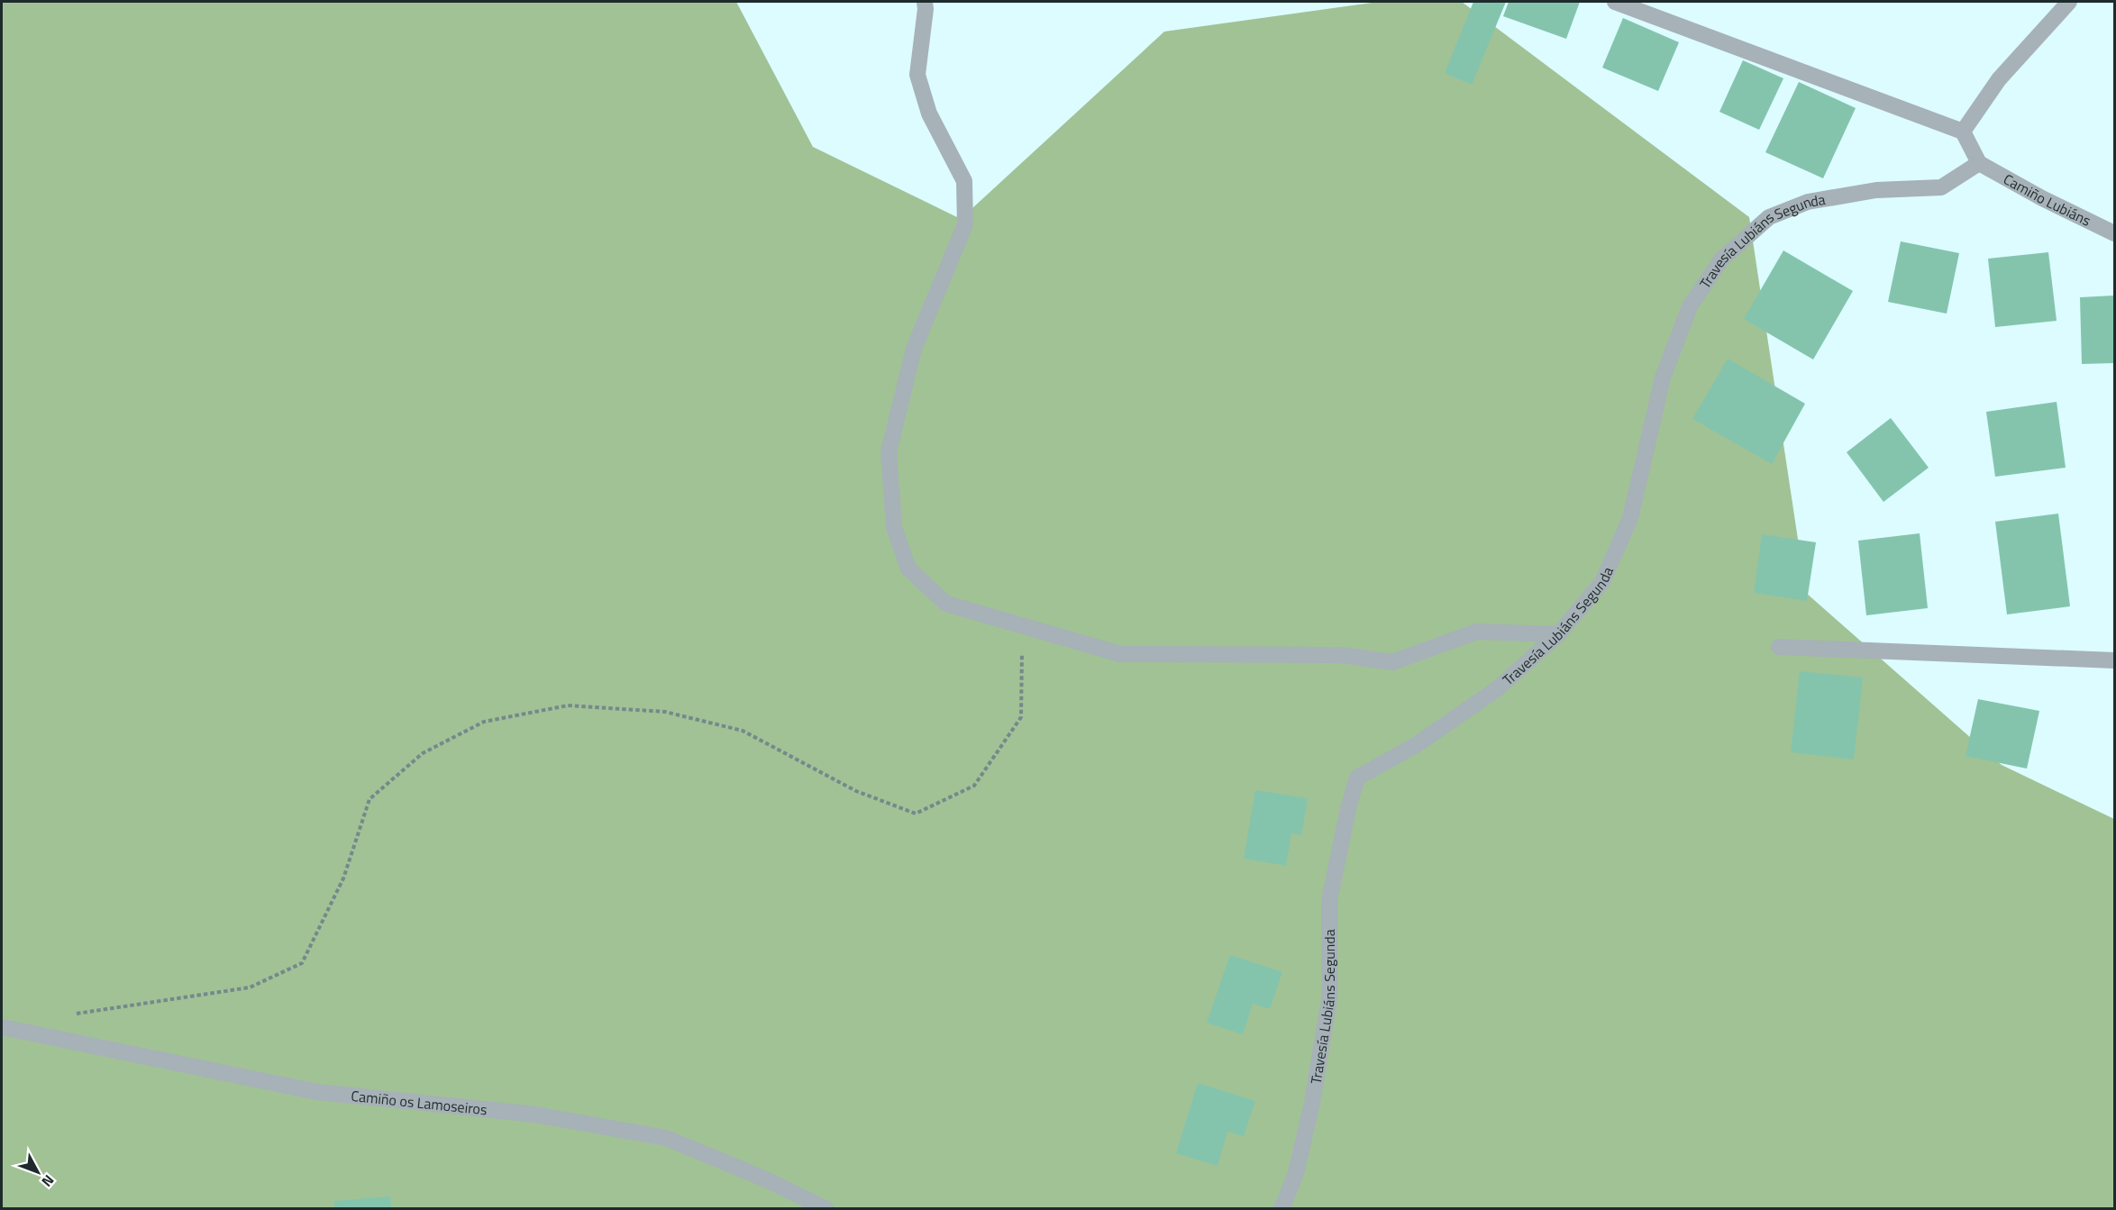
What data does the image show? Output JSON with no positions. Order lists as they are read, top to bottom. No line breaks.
{"streets":{"street":["Camiño Lubiáns","Travesía Lubiáns Segunda","Camiño os Lamoseiros"]},"crossings":[["Camiño Lubiáns","Travesía Lubiáns Segunda"]],"north":"bottom right"}
